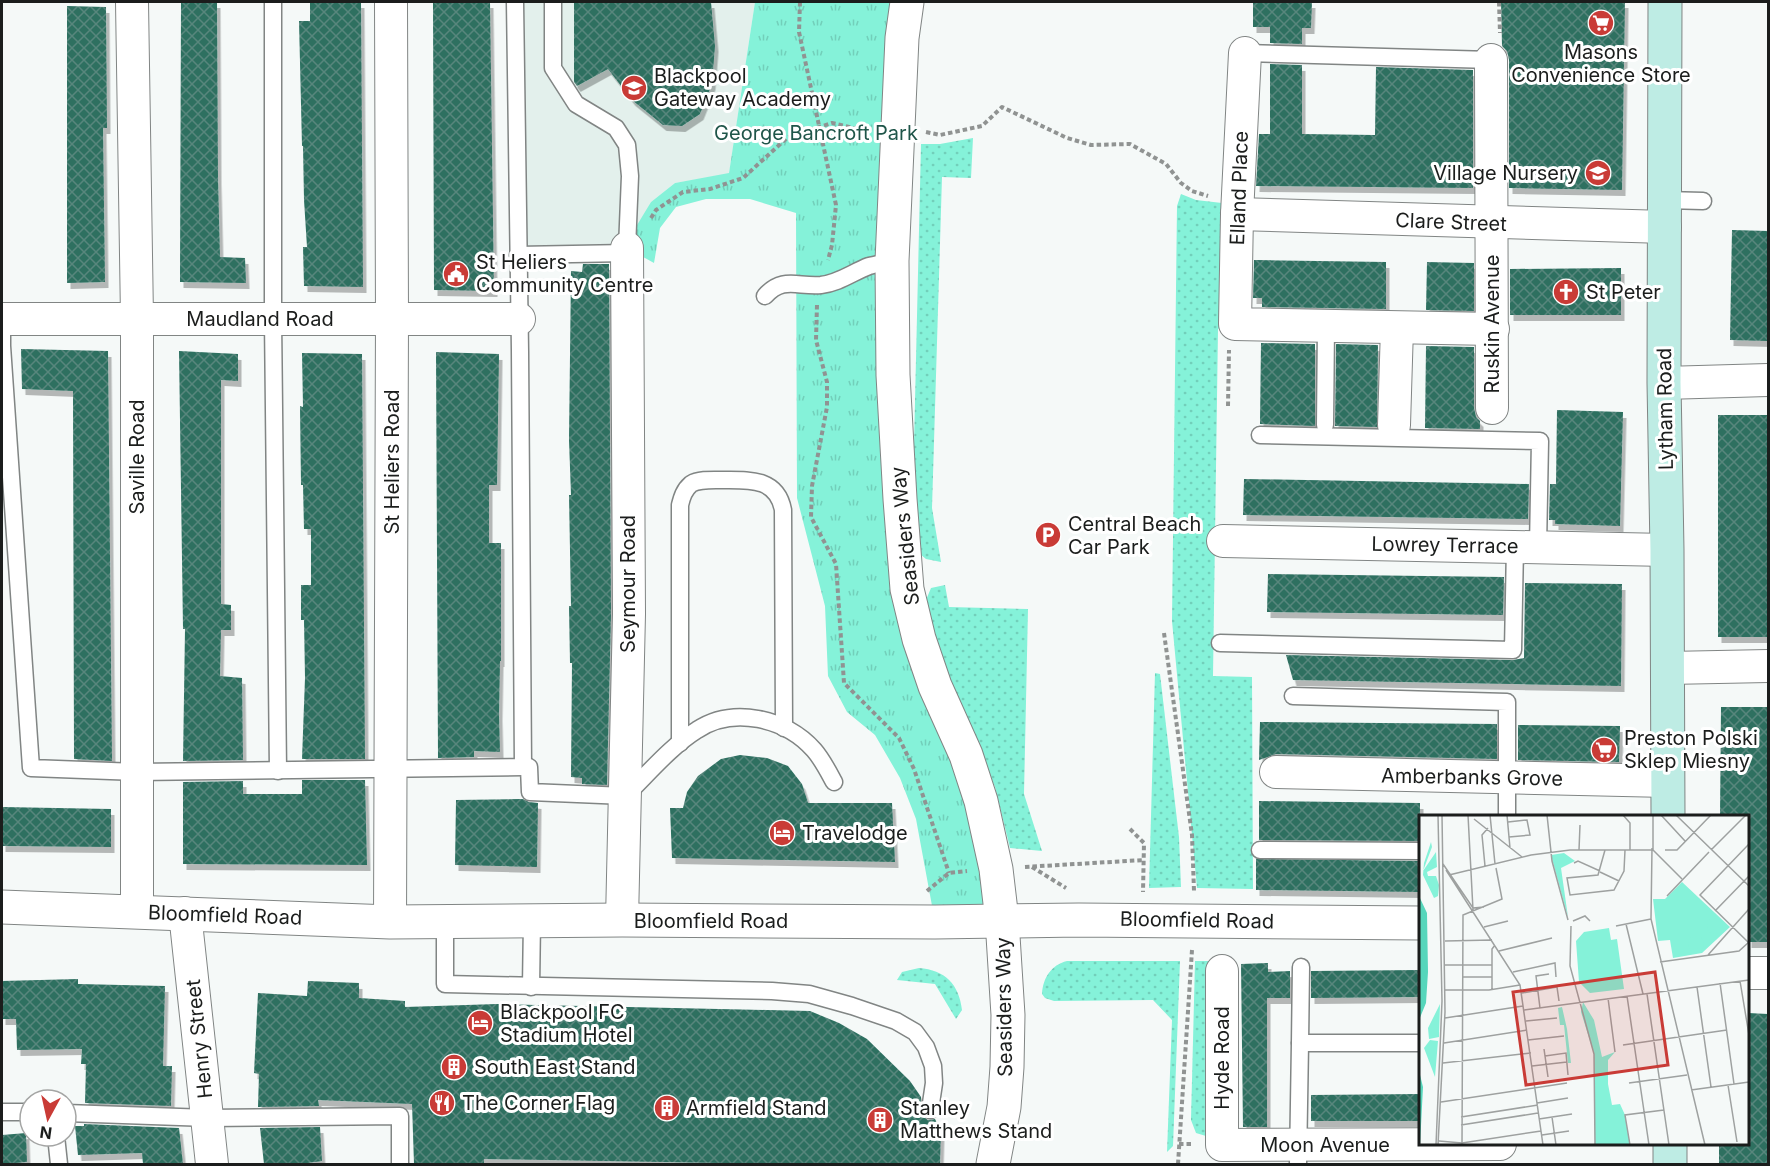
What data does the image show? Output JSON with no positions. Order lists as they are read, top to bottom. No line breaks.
{"streets":{"main road":["Lytham Road"],"street":["Elland Place","Clare Street","Maudland Road","Ruskin Avenue","Saville Road","St Heliers Road","Seasiders Way","Lowrey Terrace","Seymour Road","Amberbanks Grove","Bloomfield Road","Henry Street","Hyde Road","Moon Avenue"]},"crossings":[["Elland Place","Clare Street"],["Clare Street","Ruskin Avenue"],["Clare Street","Lytham Road"],["Maudland Road","Saville Road"],["Maudland Road","St Heliers Road"],["Lytham Road","Lowrey Terrace"],["Lytham Road","Amberbanks Grove"],["Saville Road","Bloomfield Road"],["St Heliers Road","Bloomfield Road"],["Seasiders Way","Bloomfield Road"],["Seymour Road","Bloomfield Road"],["Bloomfield Road","Henry Street"],["Hyde Road","Moon Avenue"]],"parks":["George Bancroft Park"],"places":{"supermarket":["Masons Convenience Store","Preston Polski Sklep Miesny"],"school or university":["Blackpool Gateway Academy","Village Nursery"],"public building":["St Heliers Community Centre"],"church":["St Peter"],"parking":["Central Beach Car Park"],"hotel":["Travelodge","Blackpool FC Stadium Hotel"],"building":["South East Stand","Armfield Stand","Stanley Matthews Stand"],"restaurant":["The Corner Flag"]},"north":"bottom"}
